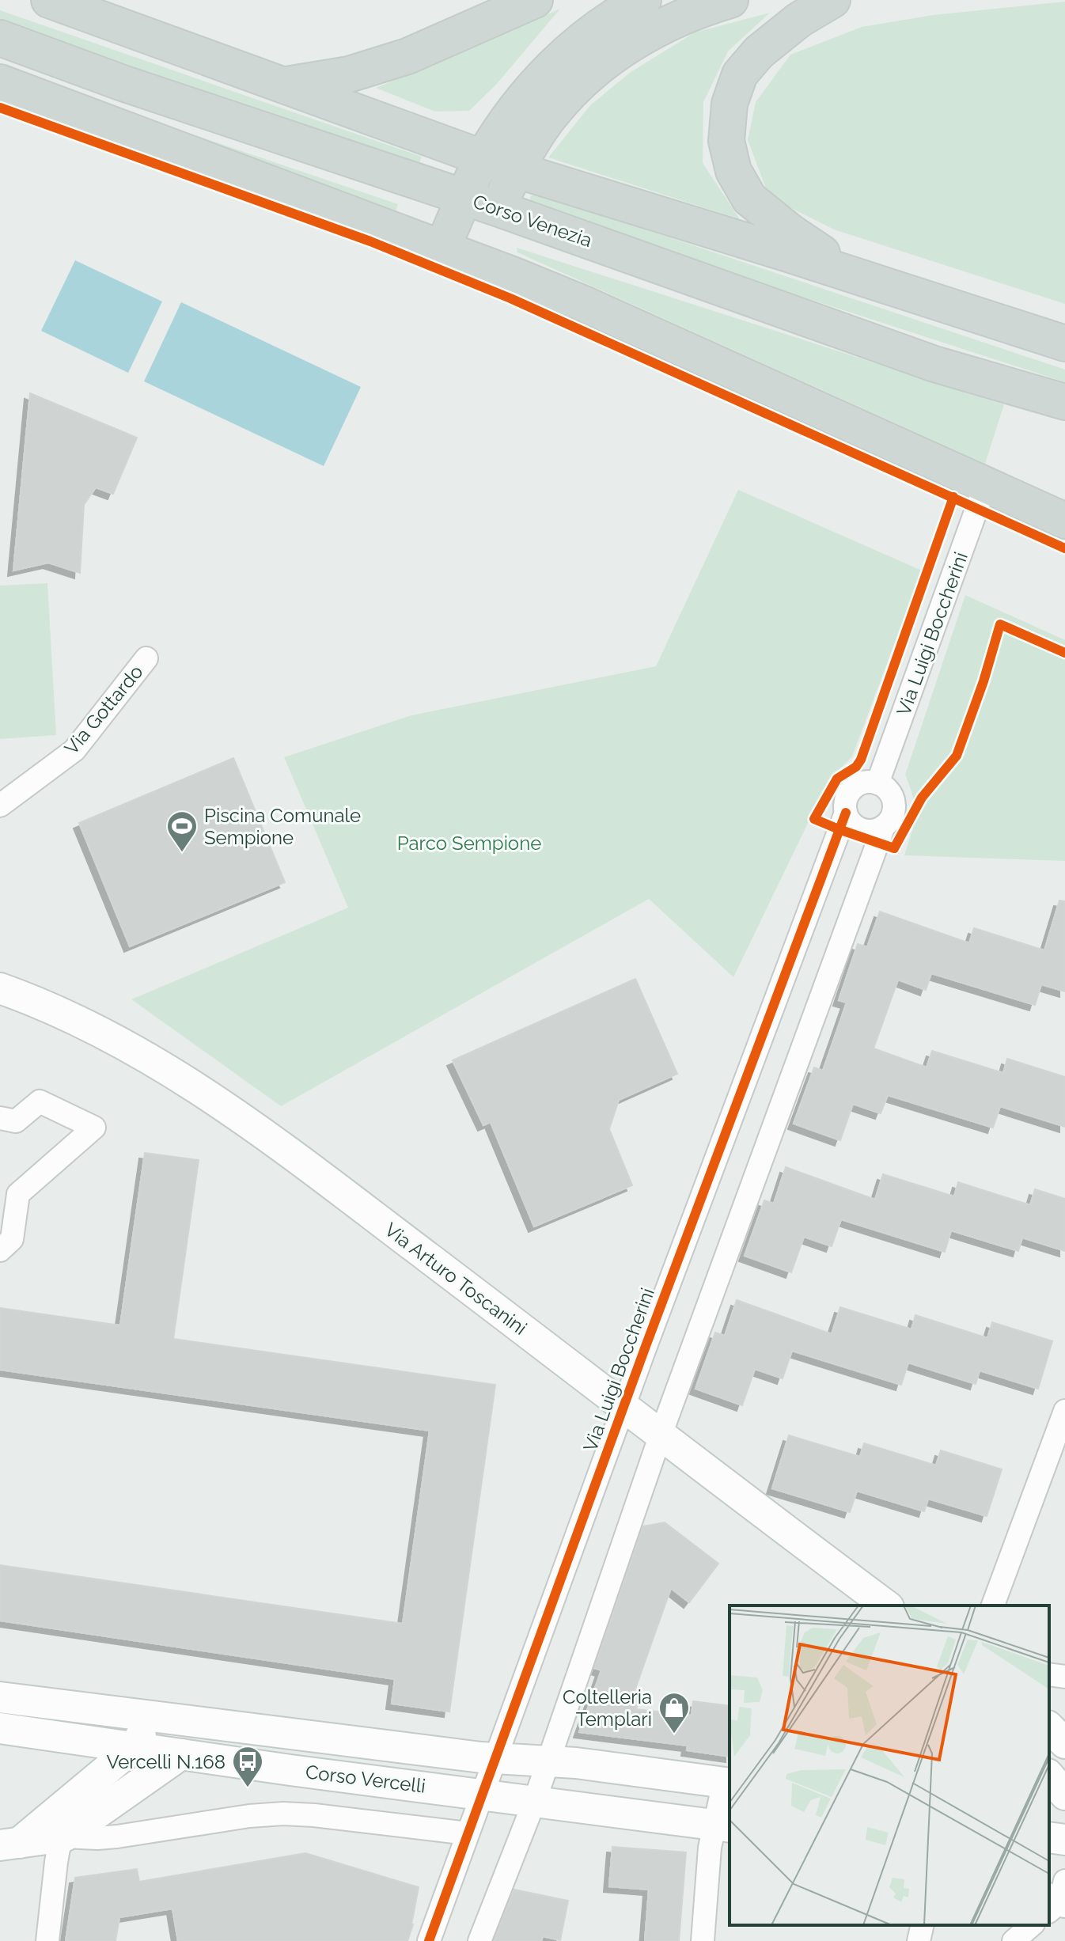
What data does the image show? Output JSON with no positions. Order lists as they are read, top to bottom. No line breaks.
{"streets":{"main road":["Corso Venezia"],"street":["Via Luigi Boccherini","Via Gottardo","Via Arturo Toscanini","Corso Vercelli"]},"crossings":[["Via Luigi Boccherini","Via Arturo Toscanini"],["Via Luigi Boccherini","Corso Vercelli"]],"parks":["Parco Sempione"],"places":{"sports":["Piscina Comunale Sempione"],"shop":["Coltelleria Templari"],"bus stop":["Vercelli N.168"]}}
